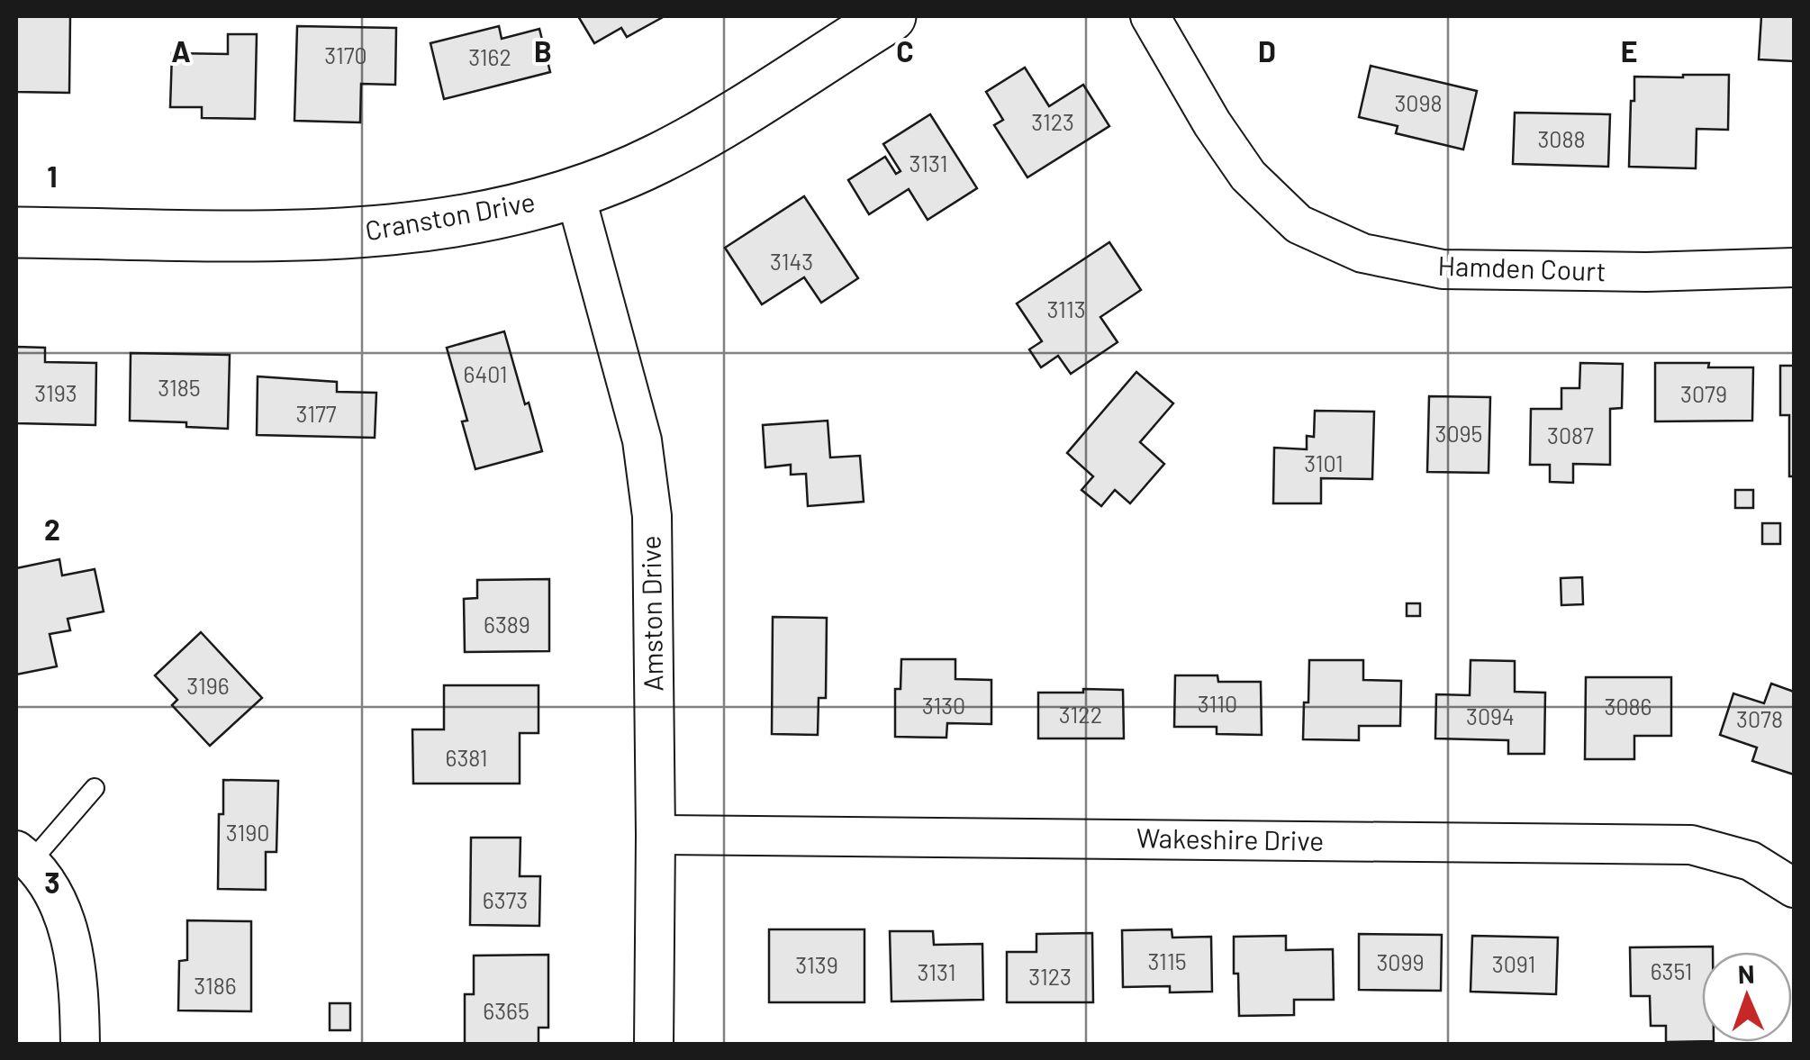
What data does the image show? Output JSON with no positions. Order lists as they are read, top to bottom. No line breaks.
{"streets":{"street":["Cranston Drive","Hamden Court","Amston Drive","Wakeshire Drive"]},"crossings":[["Cranston Drive","Amston Drive"],["Amston Drive","Wakeshire Drive"]],"house_numbers":["3170","3162","3098","3123","3088","3131","3143","3113","6401","3185","3193","3079","3177","3095","3087","3101","6389","3196","3110","3130","3086","3122","3094","3078","6381","3190","6373","3115","3099","3091","3139","6351","3131","3123","3186","6365"],"north":"top","grid":{"columns":["A","B","C","D","E"],"rows":["1","2","3"]}}
